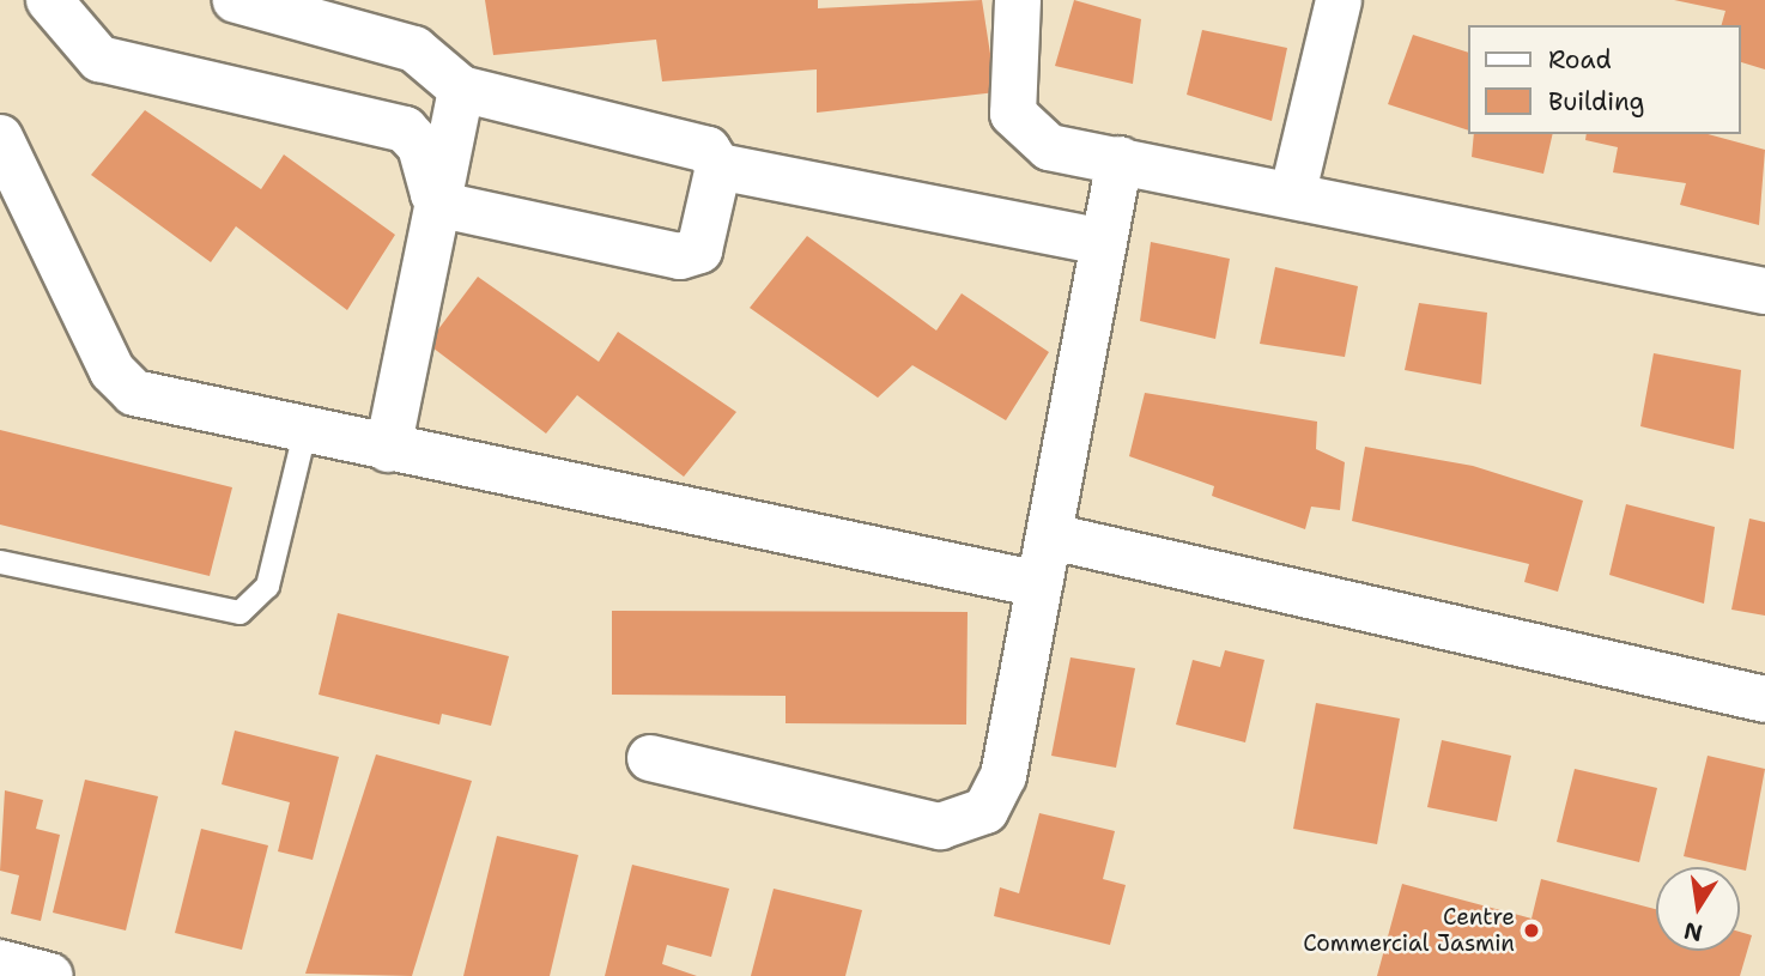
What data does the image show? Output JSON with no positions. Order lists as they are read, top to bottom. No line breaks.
{"places":["Centre Commercial Jasmin"],"legend":["Road","Building"],"north":"bottom"}
